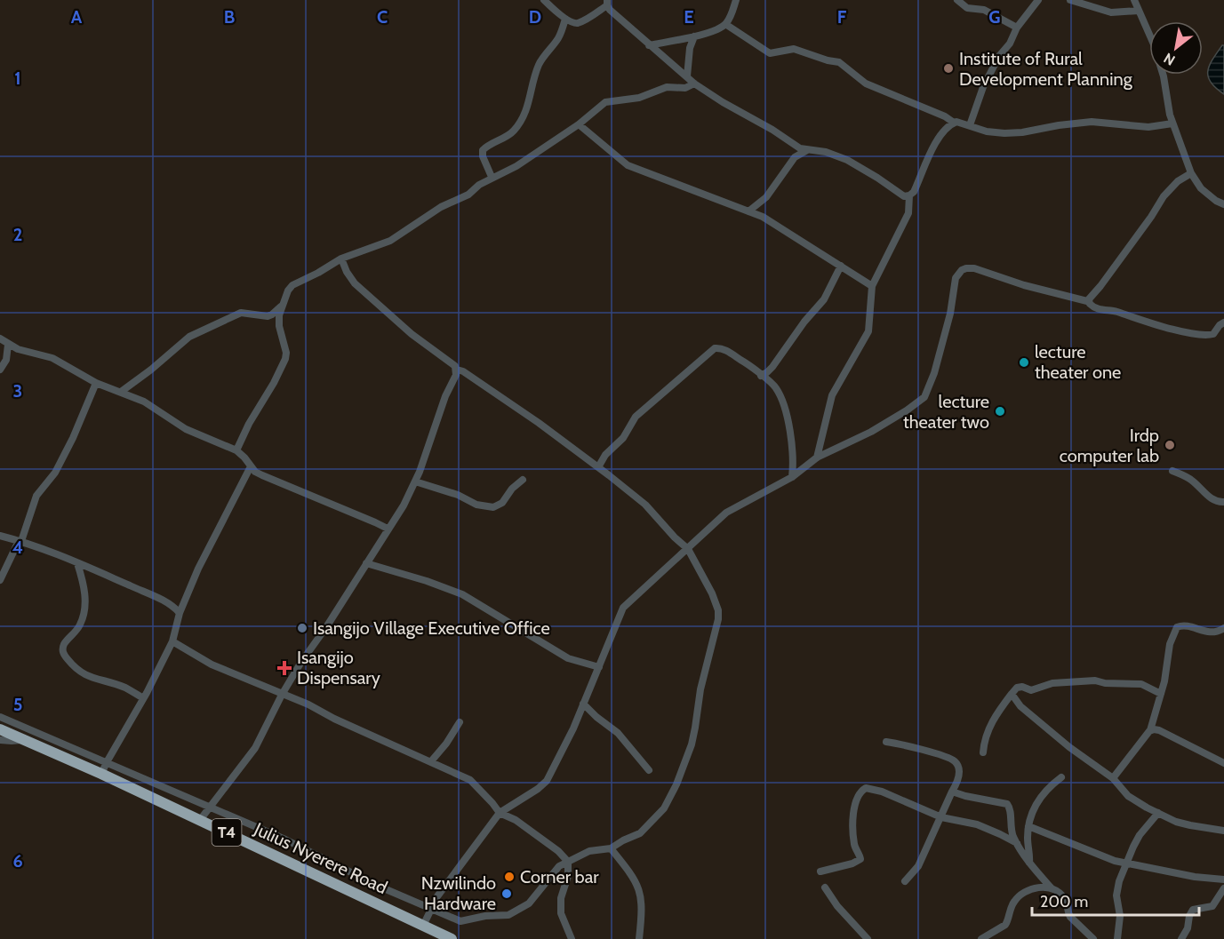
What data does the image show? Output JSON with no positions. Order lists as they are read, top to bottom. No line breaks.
{"streets":{"highway":["T4","Julius Nyerere Road"]},"places":{"other":["Institute of Rural Development Planning","lecture theater one","lecture theater two","Irdp computer lab","Isangijo Village Executive Office","Corner bar","Nzwilindo Hardware"],"health":["Isangijo Dispensary"]},"scale_bar":"200 m","north":"bottom left","grid":{"columns":["A","B","C","D","E","F","G"],"rows":["1","2","3","4","5","6"]}}
